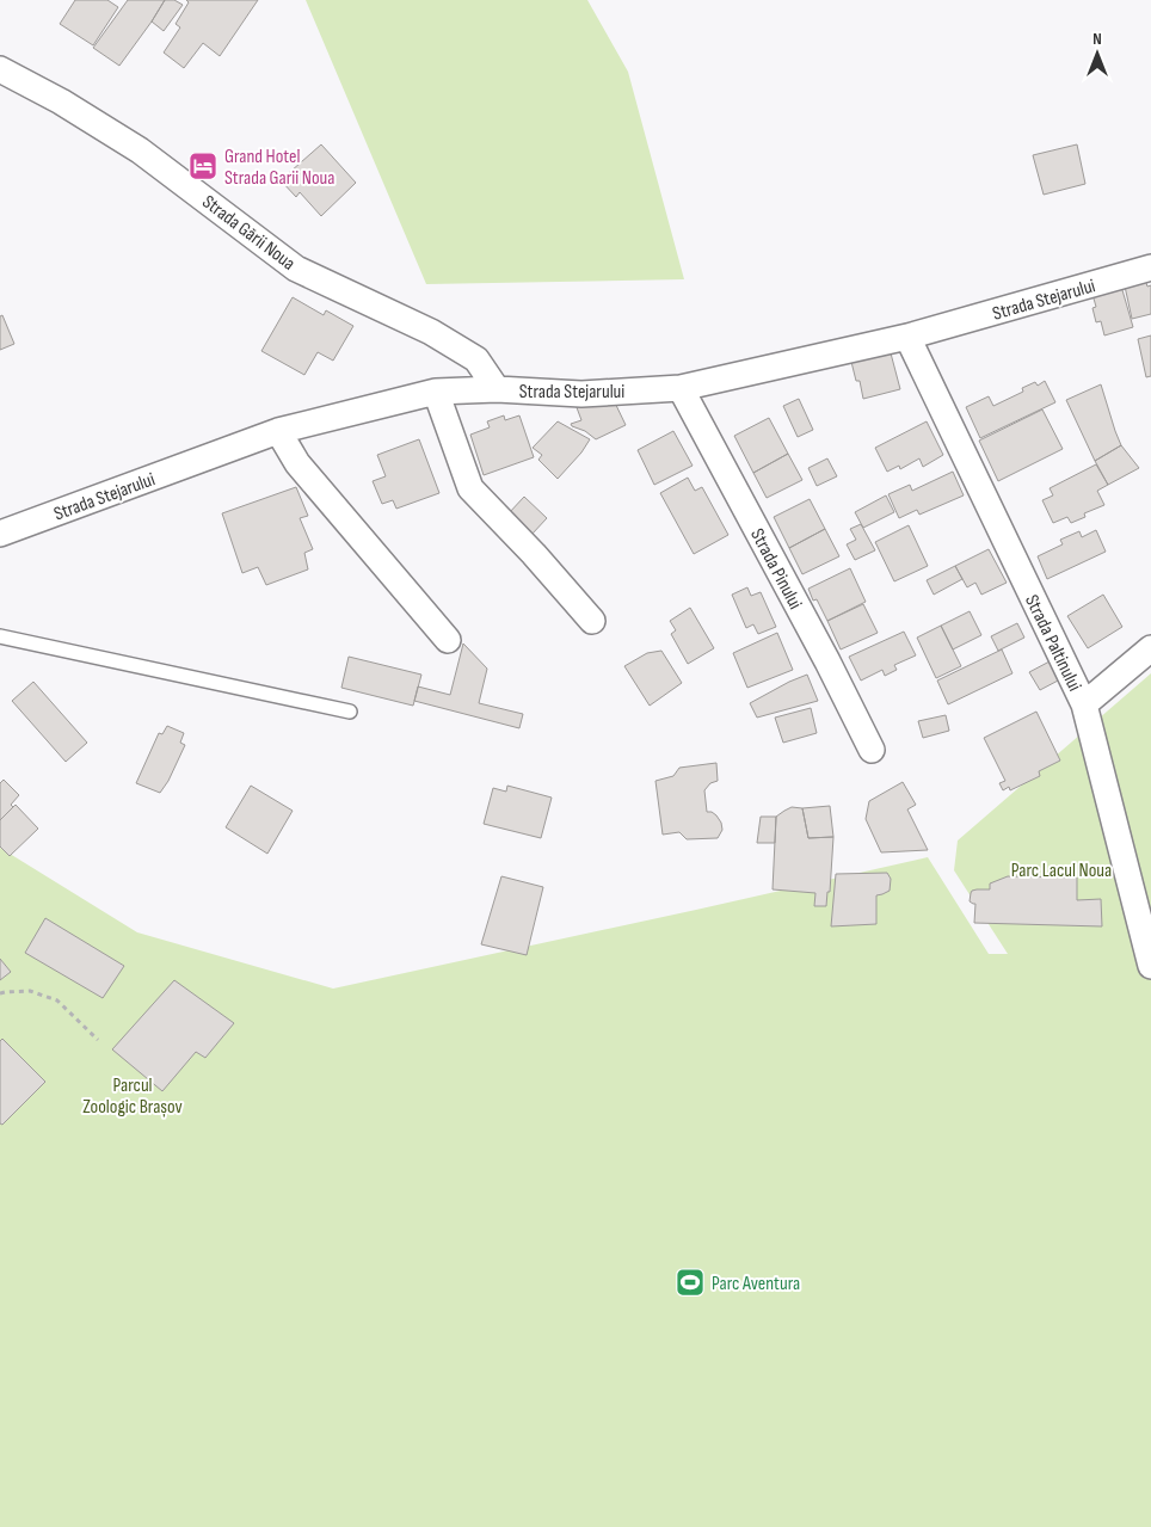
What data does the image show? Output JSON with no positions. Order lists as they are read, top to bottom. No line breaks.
{"streets":{"street":["Strada Gării Noua","Strada Stejarului","Strada Pinului","Strada Paltinului"]},"crossings":[["Strada Gării Noua","Strada Stejarului"],["Strada Stejarului","Strada Pinului"],["Strada Stejarului","Strada Paltinului"]],"parks":["Parc Lacul Noua","Parcul Zoologic Brașov"],"places":{"hotel":["Grand Hotel Strada Garii Noua"],"sports":["Parc Aventura"]},"north":"top"}
